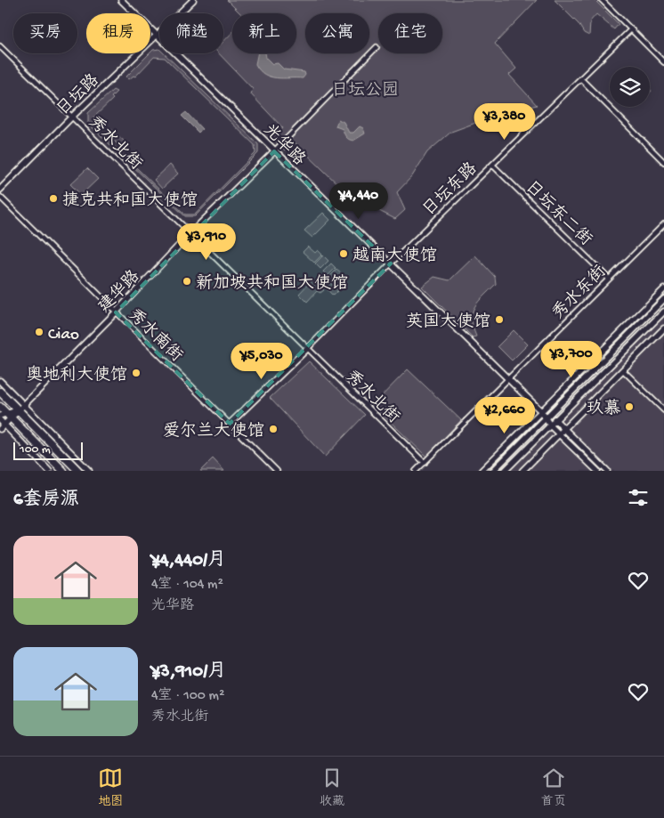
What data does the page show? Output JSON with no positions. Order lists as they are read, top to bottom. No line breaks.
{"streets":{"street":["日坛路","秀水北街","光华路","日坛东路","日坛东二街","建华路","秀水东街","秀水南街"]},"crossings":[["日坛路","秀水北街"],["日坛路","光华路"],["秀水北街","日坛东路"],["秀水北街","建华路"],["秀水北街","秀水东街"],["光华路","日坛东路"],["光华路","建华路"],["光华路","秀水东街"],["日坛东路","日坛东二街"],["日坛东路","秀水南街"],["日坛东二街","秀水东街"],["建华路","秀水南街"]],"parks":["日坛公园"],"places":["捷克共和国大使馆","越南大使馆","新加坡共和国大使馆","英国大使馆","Ciao","奥地利大使馆","玖慕","爱尔兰大使馆"],"scale_bar":"100 m","page":{"chip":["买房","租房","筛选","新上","公寓","住宅"],"price":["¥3,380","¥4,440","¥3,910","¥3,700","¥5,030","¥2,660"],"scale":"100 m","heading":"6套房源","list":[{"name":"¥4,440/月","note":"4室 · 104 m² · 光华路"},{"name":"¥3,910/月","note":"4室 · 100 m² · 秀水北街"}],"tabs":["地图","收藏","首页"]}}
